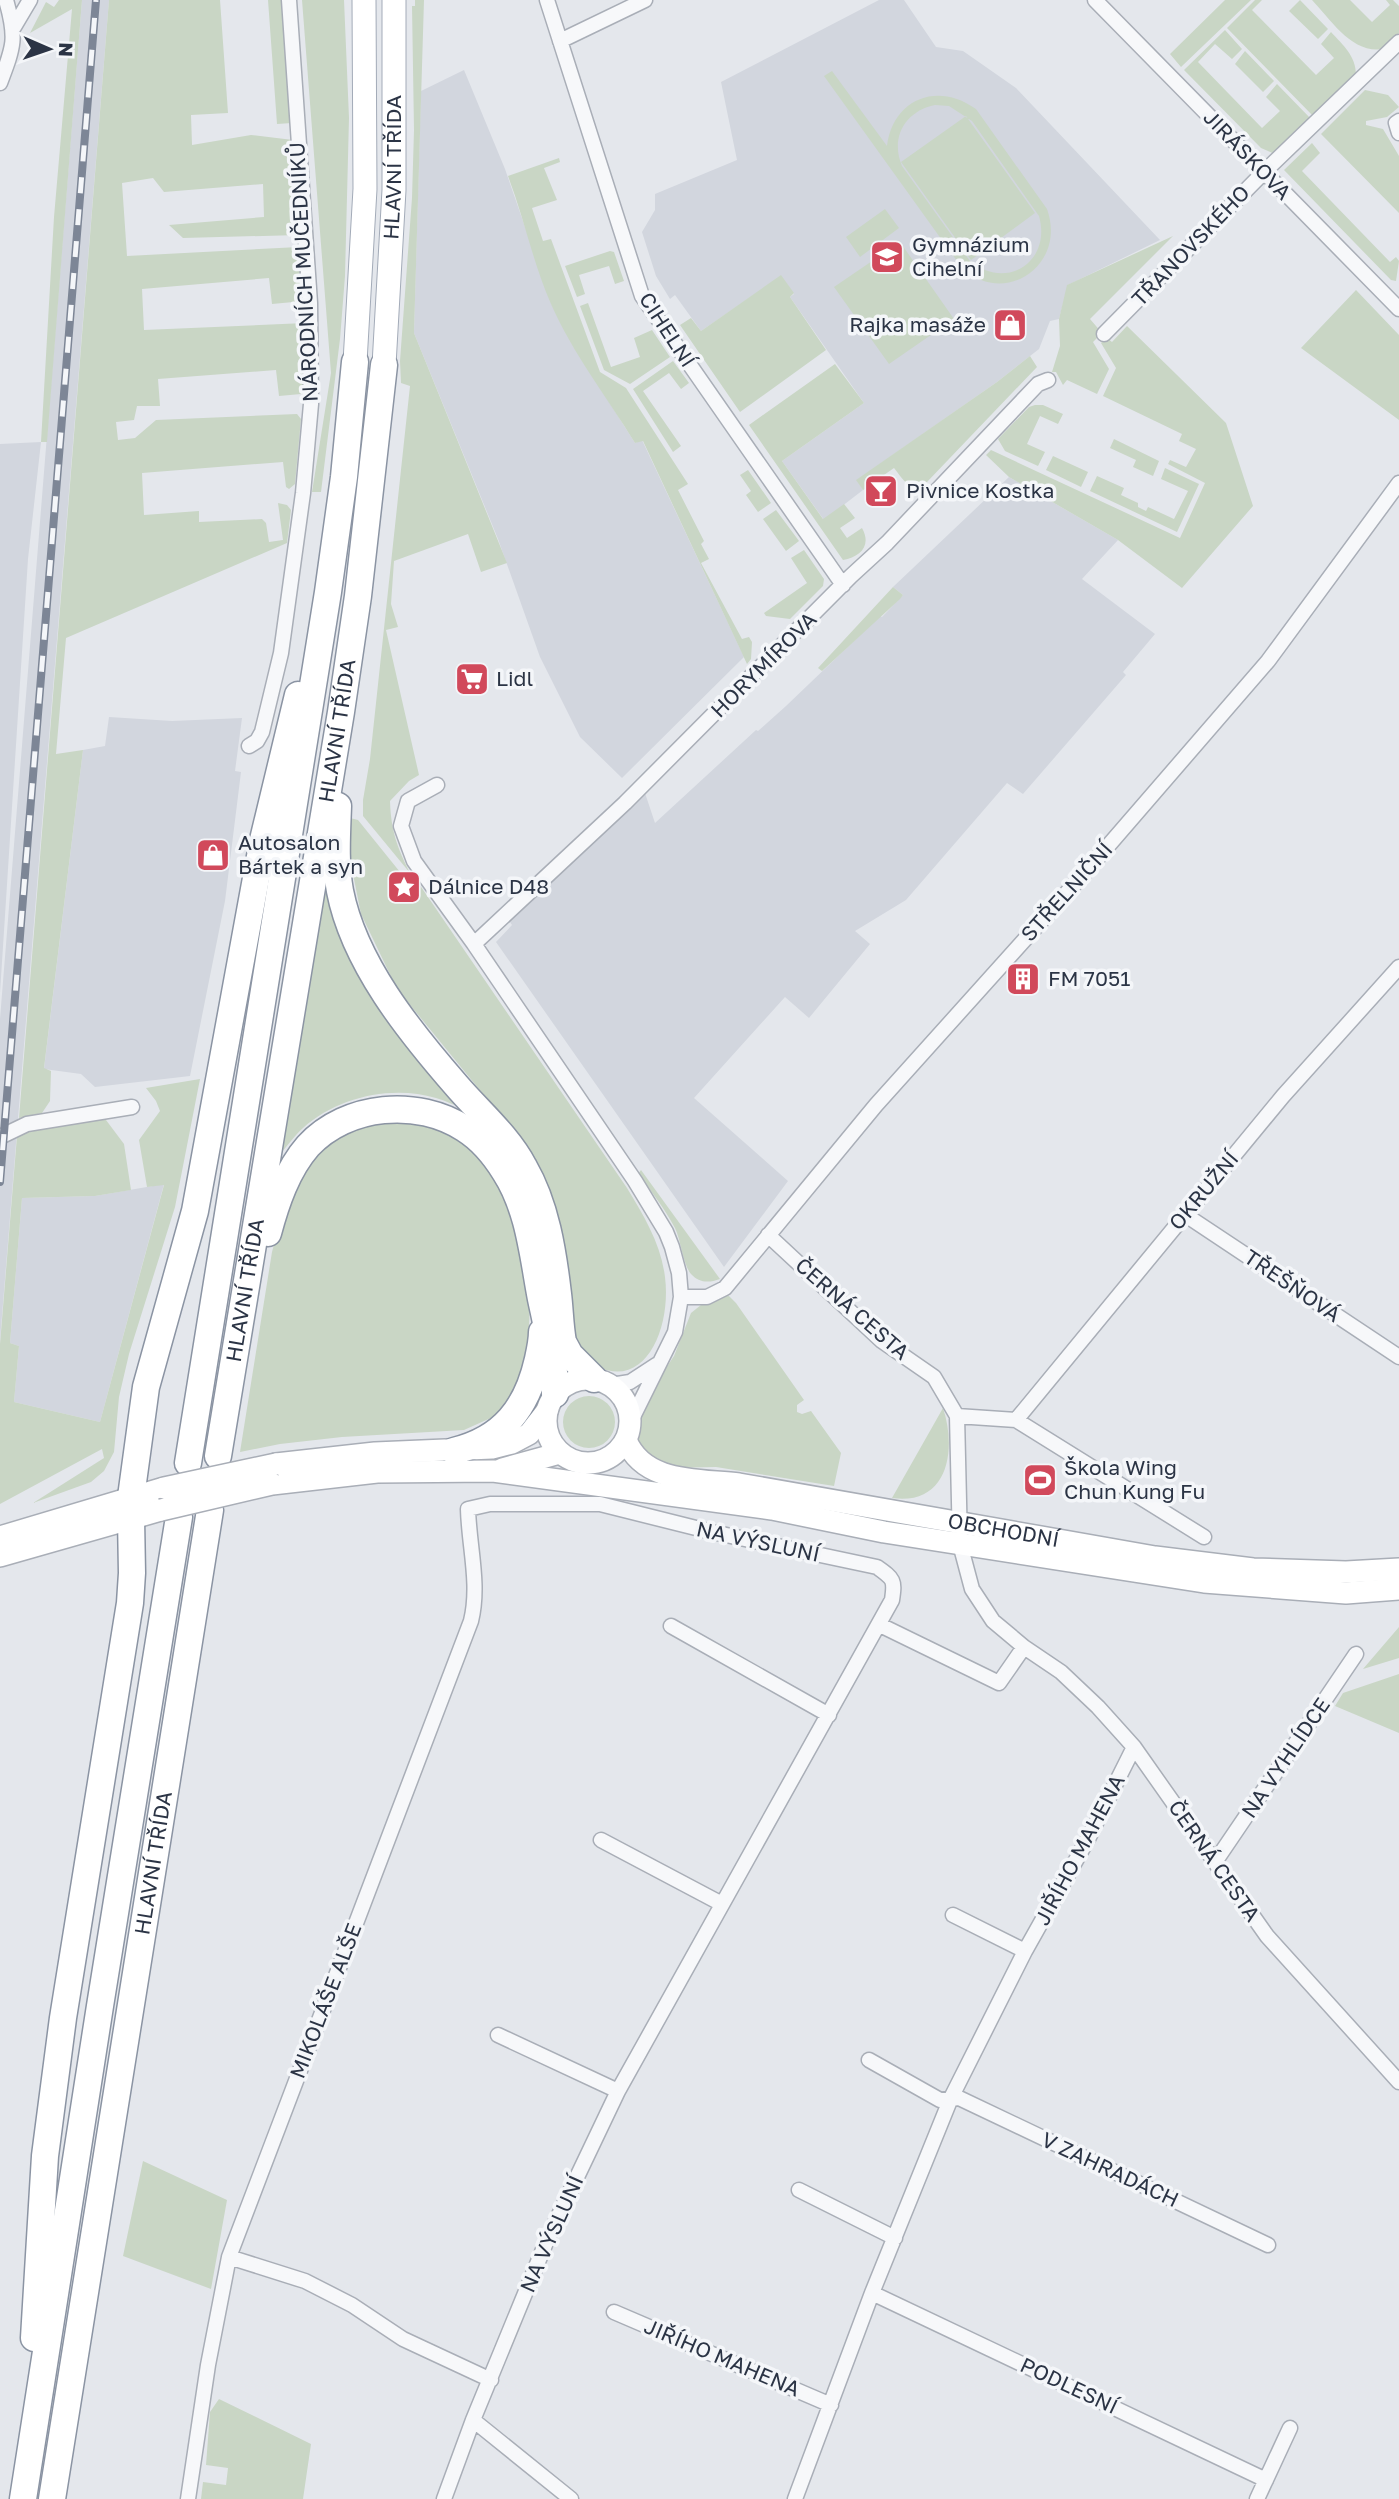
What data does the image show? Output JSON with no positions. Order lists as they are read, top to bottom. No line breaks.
{"streets":{"highway":["HLAVNÍ TŘÍDA"],"main road":["OBCHODNÍ"],"street":["JIRÁSKOVA","TŘANOVSKÉHO","NÁRODNÍCH MUČEDNÍKŮ","CIHELNÍ","HORYMÍROVA","STŘELNIČNÍ","OKRUŽNÍ","TŘEŠŇOVÁ","ČERNÁ CESTA","NA VÝSLUNÍ","NA VYHLÍDCE","JIŘÍHO MAHENA","MIKOLÁŠE ALŠE","V ZAHRADÁCH","PODLESNÍ"]},"crossings":[["JIRÁSKOVA","TŘANOVSKÉHO"],["CIHELNÍ","HORYMÍROVA"],["STŘELNIČNÍ","ČERNÁ CESTA"],["OKRUŽNÍ","TŘEŠŇOVÁ"],["ČERNÁ CESTA","OBCHODNÍ"],["ČERNÁ CESTA","NA VYHLÍDCE"],["ČERNÁ CESTA","JIŘÍHO MAHENA"],["NA VÝSLUNÍ","MIKOLÁŠE ALŠE"],["JIŘÍHO MAHENA","V ZAHRADÁCH"],["JIŘÍHO MAHENA","PODLESNÍ"]],"places":{"school or university":["Gymnázium Cihelní"],"shop":["Rajka masáže","Autosalon Bártek a syn"],"bar":["Pivnice Kostka"],"supermarket":["Lidl"],"place":["Dálnice D48"],"building":["FM 7051"],"sports":["Škola Wing Chun Kung Fu"]},"north":"right"}
